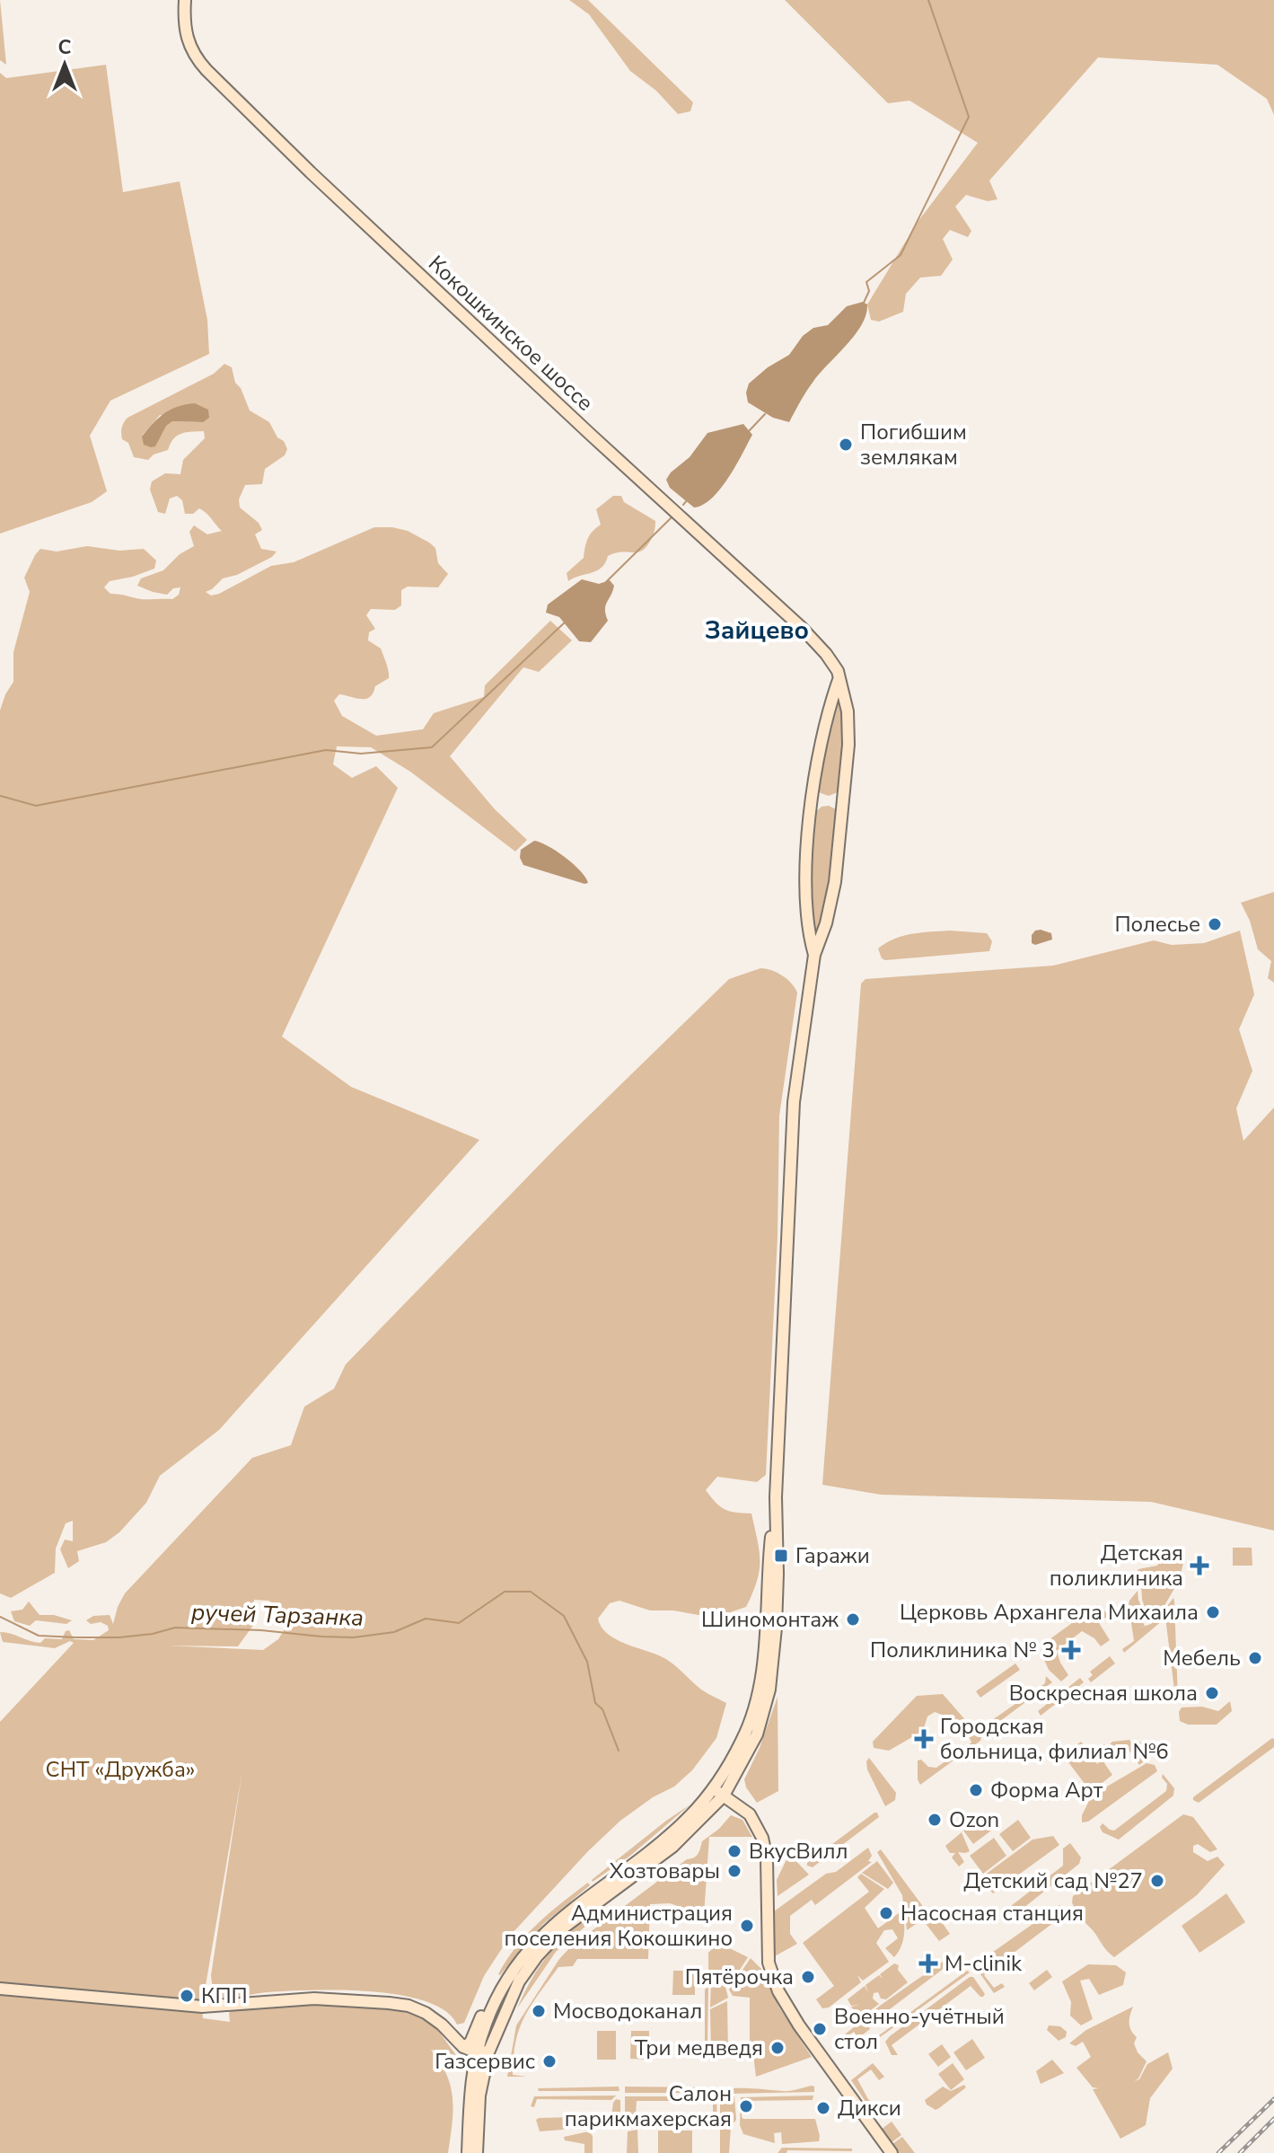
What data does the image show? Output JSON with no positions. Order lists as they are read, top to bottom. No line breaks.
{"streets":{"main road":["Кокошкинское шоссе"]},"districts":["Зайцево"],"water":["ручей Тарзанка"],"parks":["СНТ «Дружба»"],"places":{"other":["Погибшим землякам","Полесье","Церковь Архангела Михаила","Шиномонтаж","Мебель","Воскресная школа","Форма Арт","Ozon","ВкусВилл","Хозтовары","Детский сад №27","Насосная станция","Администрация поселения Кокошкино","Пятёрочка","КПП","Мосводоканал","Военно-учётный стол","Три медведя","Газсервис","Салон парикмахерская","Дикси"],"transit":["Гаражи"],"health":["Детская поликлиника","Поликлиника № 3","Городская больница, филиал №6","M-clinik"]},"north":"top"}
